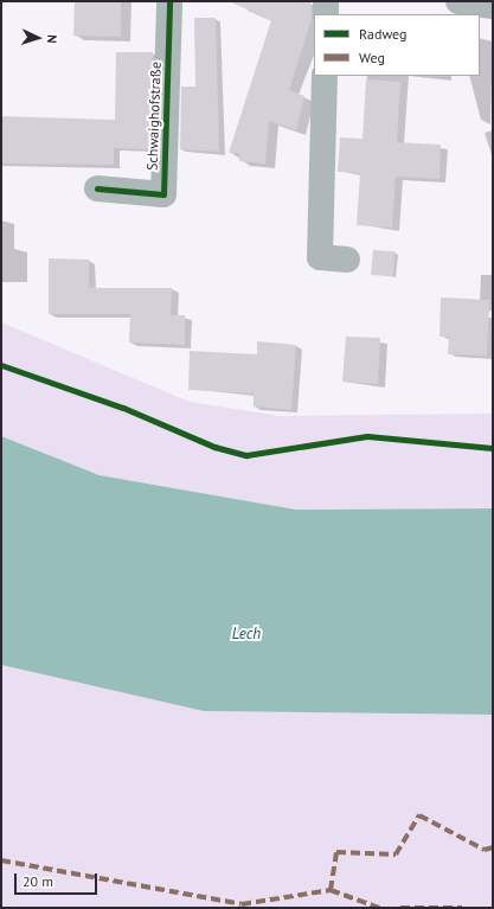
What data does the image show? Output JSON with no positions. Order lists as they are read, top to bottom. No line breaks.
{"streets":{"street":["Schwaighofstraße"]},"water":["Lech"],"legend":["Radweg","Weg"],"scale_bar":"20 m","north":"right"}
